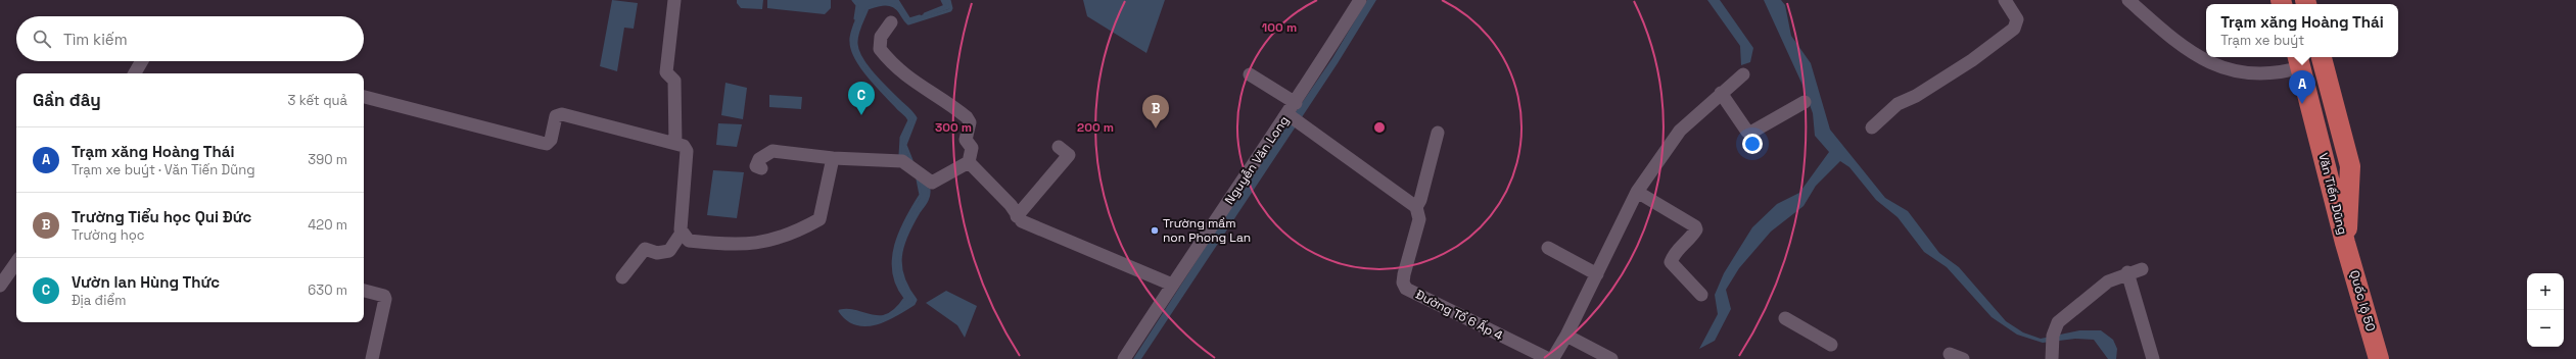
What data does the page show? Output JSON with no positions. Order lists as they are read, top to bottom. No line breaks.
{"streets":{"highway":["Văn Tiến Dũng","Quốc lộ 50"],"street":["Nguyễn Văn Long","Đường Tổ 6 Ấp 4"]},"crossings":[["Văn Tiến Dũng","Quốc lộ 50"]],"places":["Trường mầm non Phong Lan"],"page":{"popup":["Trạm xăng Hoàng Thái","Trạm xe buýt"],"search":"Tìm kiếm","pins":["A","C","B"],"heading":["Gần đây","3 kết quả"],"list":[{"mark":"A","name":"Trạm xăng Hoàng Thái","note":"Trạm xe buýt · Văn Tiến Dũng","value":"390 m"},{"mark":"B","name":"Trường Tiểu học Qui Đức","note":"Trường học","value":"420 m"},{"mark":"C","name":"Vườn lan Hùng Thức","note":"Địa điểm","value":"630 m"}],"map_buttons":["+","−"]},"rings":["100 m","200 m","300 m"]}
